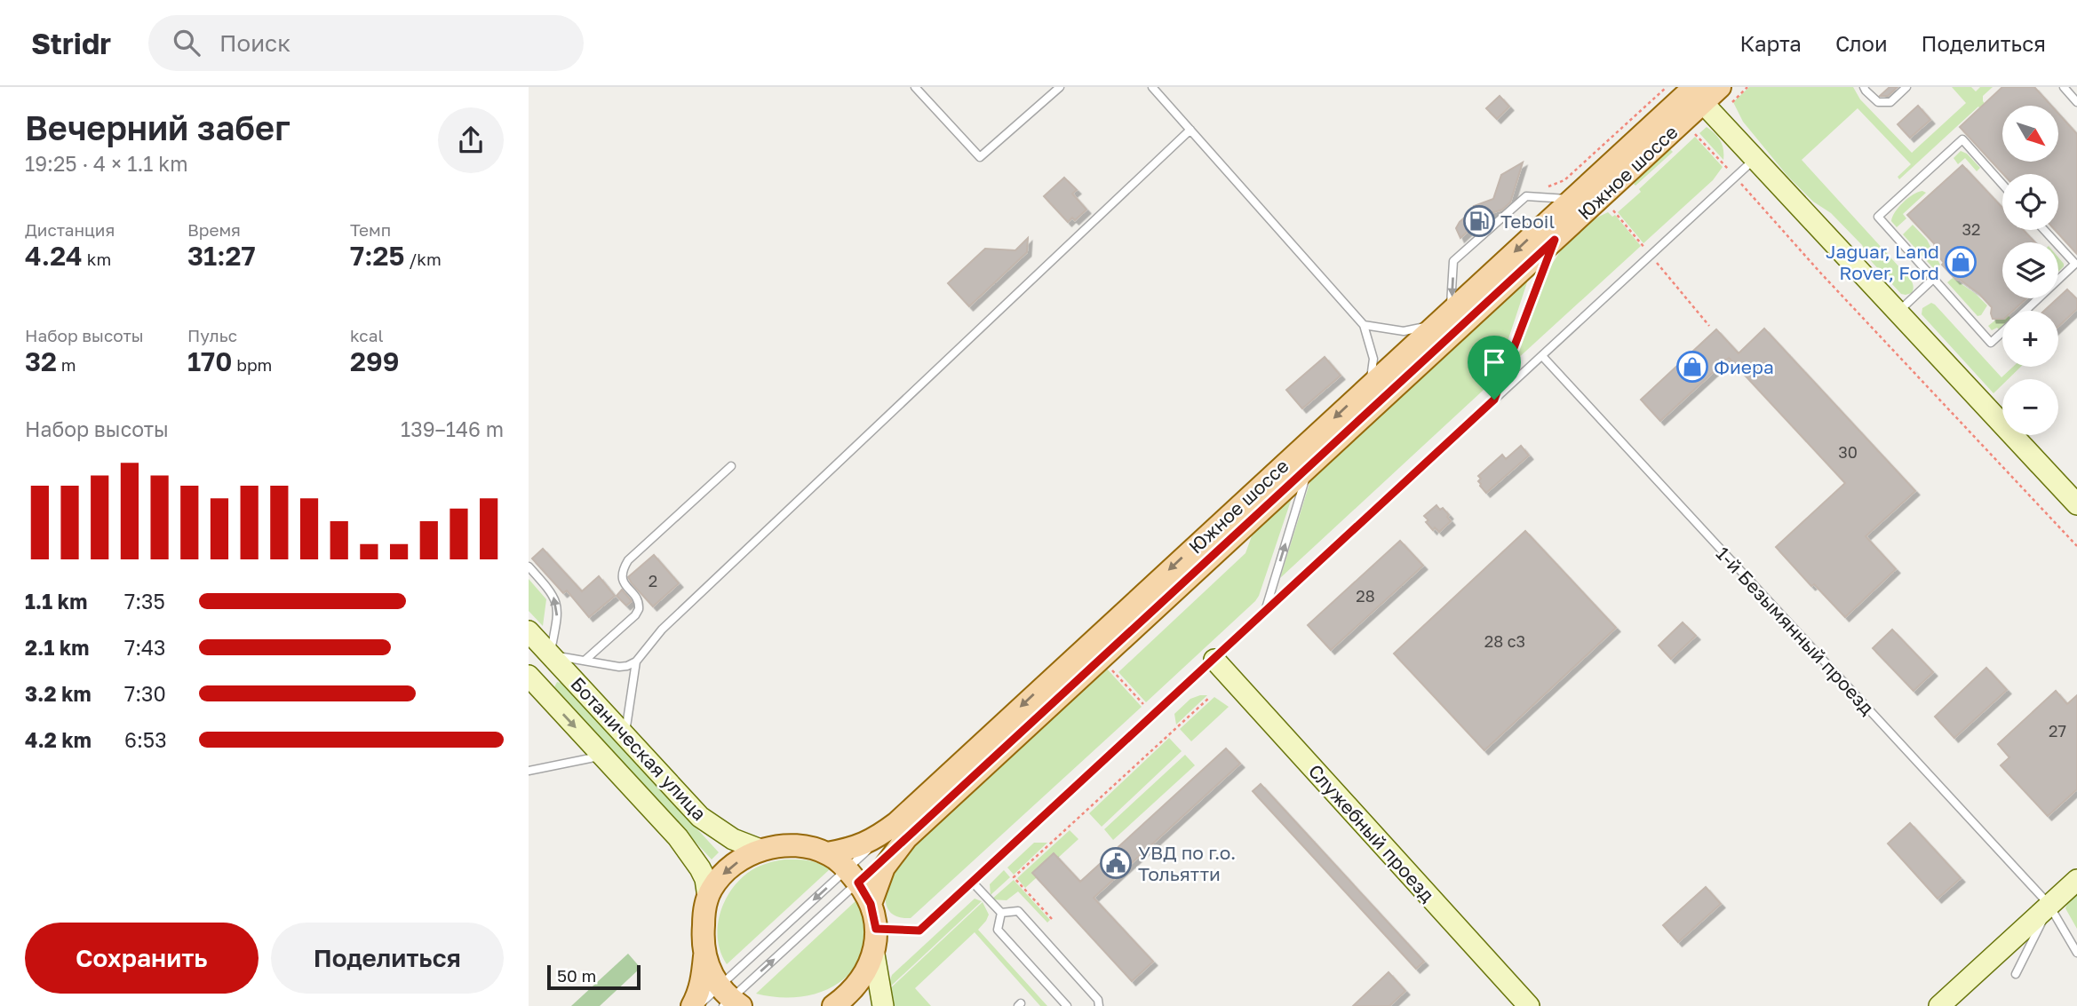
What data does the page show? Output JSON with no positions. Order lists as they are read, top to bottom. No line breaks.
{"streets":{"main road":["Южное шоссе"],"street":["Ботаническая улица","Служебный проезд"],"lane":["1-й Безымянный проезд"]},"places":{"fuel station":["Teboil"],"shop":["Jaguar, Land Rover, Ford","Фиера"],"public building":["УВД по г.о. Тольятти"]},"house_numbers":["32","30","2","28","28 с3","27"],"scale_bar":"50 m","north":"bottom right","page":{"header":"Stridr","search":"Поиск","nav":["Карта","Слои","Поделиться"],"heading":["Вечерний забег","19:25 · 4 × 1.1 km"],"map_buttons":["+","−"],"stats":[["Дистанция","4.24 km"],["Время","31:27"],["Темп","7:25 /km"],["Набор высоты","32 m"],["Пульс","170 bpm"],["kcal","299"]],"chart":["Набор высоты","139–146 m"],"list":[{"name":"1.1 km","note":"7:35"},{"name":"2.1 km","note":"7:43"},{"name":"3.2 km","note":"7:30"},{"name":"4.2 km","note":"6:53"}],"buttons":["Сохранить","Поделиться"],"scale":"50 m"}}
